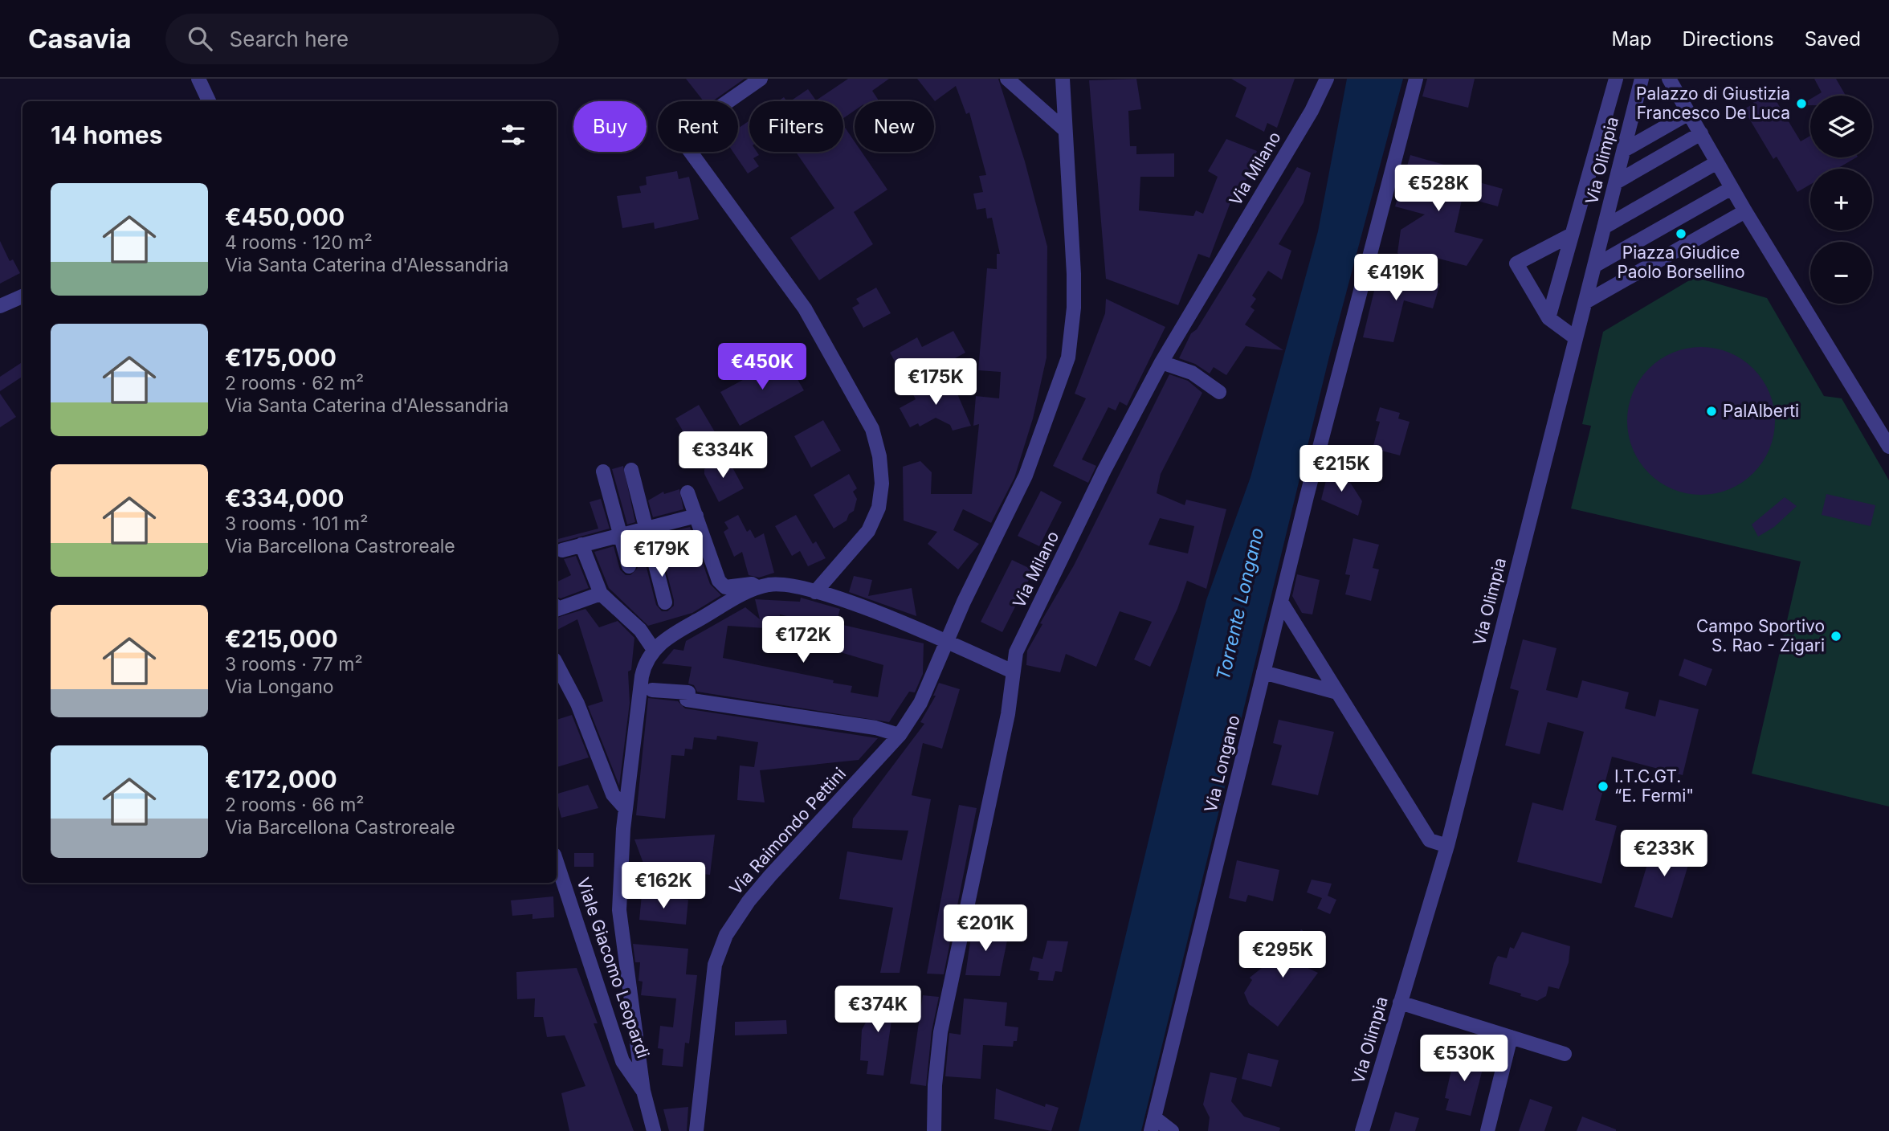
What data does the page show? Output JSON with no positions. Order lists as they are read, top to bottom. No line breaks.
{"streets":{"street":["Via Olimpia","Via Milano","Via Longano","Via Raimondo Pettini","Viale Giacomo Leopardi"]},"water":["Torrente Longano"],"places":["Palazzo di Giustizia Francesco De Luca","Piazza Giudice Paolo Borsellino","PalAlberti","Campo Sportivo S. Rao - Zigari","I.T.C.GT. “E. Fermi\""],"page":{"header":"Casavia","search":"Search here","nav":["Map","Directions","Saved"],"map_buttons":["+","−"],"chip":["Buy","Rent","Filters","New"],"heading":"14 homes","price":["€528K","€419K","€450K","€175K","€334K","€215K","€179K","€172K","€233K","€162K","€201K","€295K","€374K","€530K"],"list":[{"name":"€450,000","note":"4 rooms · 120 m² · Via Santa Caterina d'Alessandria"},{"name":"€175,000","note":"2 rooms · 62 m² · Via Santa Caterina d'Alessandria"},{"name":"€334,000","note":"3 rooms · 101 m² · Via Barcellona Castroreale"},{"name":"€215,000","note":"3 rooms · 77 m² · Via Longano"},{"name":"€172,000","note":"2 rooms · 66 m² · Via Barcellona Castroreale"}]}}
